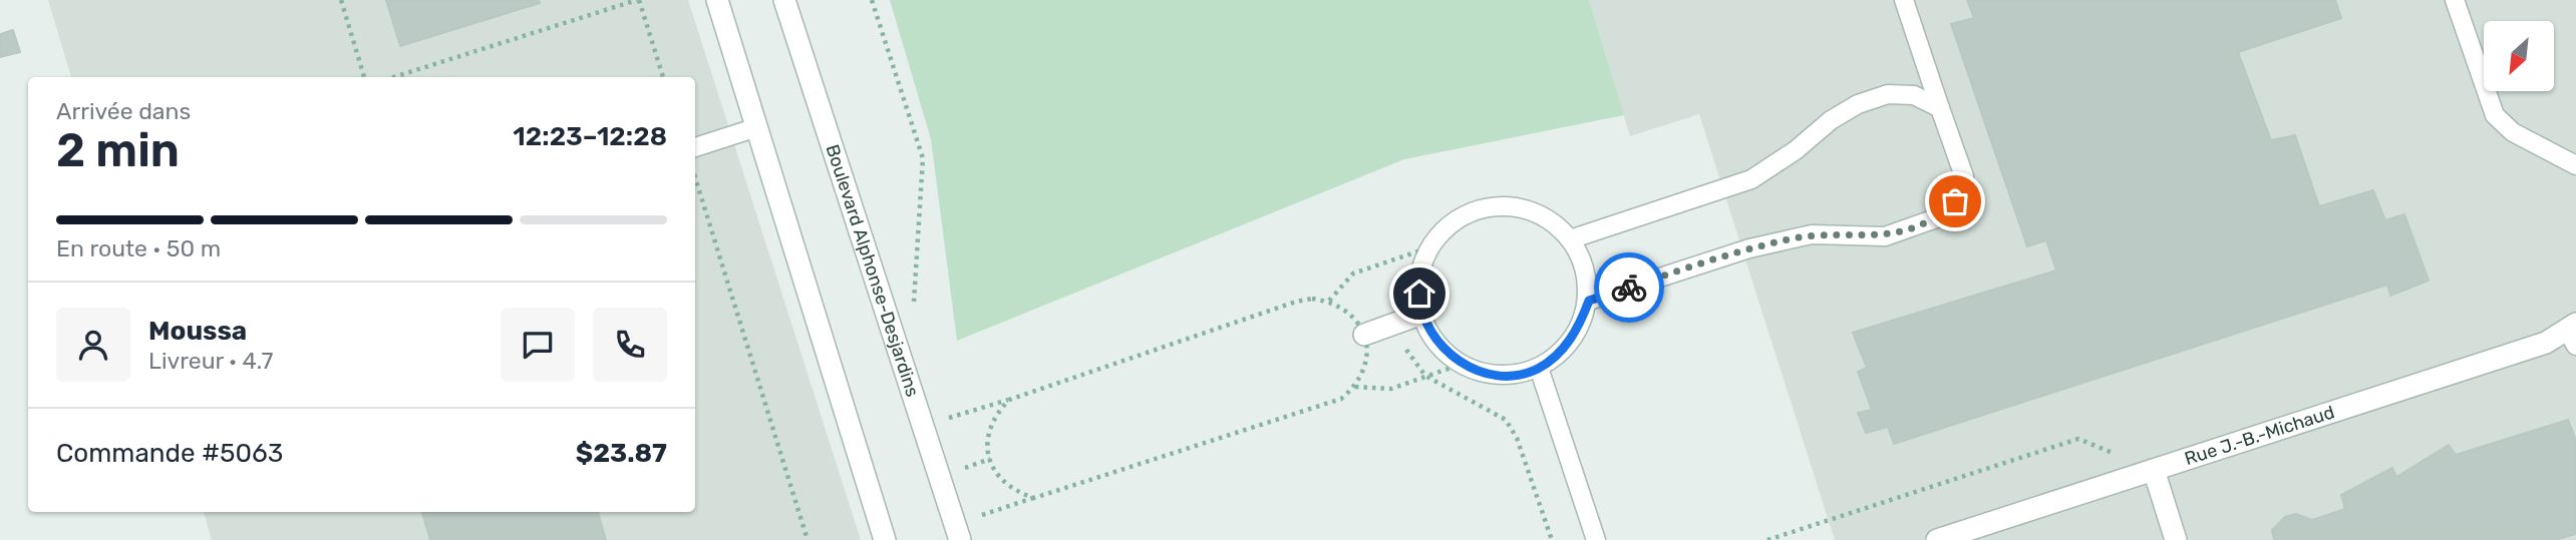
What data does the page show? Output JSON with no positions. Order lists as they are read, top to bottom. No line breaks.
{"streets":{"main road":["Boulevard Alphonse-Desjardins","Rue J.-B.-Michaud"]},"north":"bottom left","page":{"heading":["2 min","Arrivée dans","12:23–12:28"],"panel":["Moussa","Livreur · 4.7","Commande #5063","$23.87"],"bar":"En route · 50 m"}}
